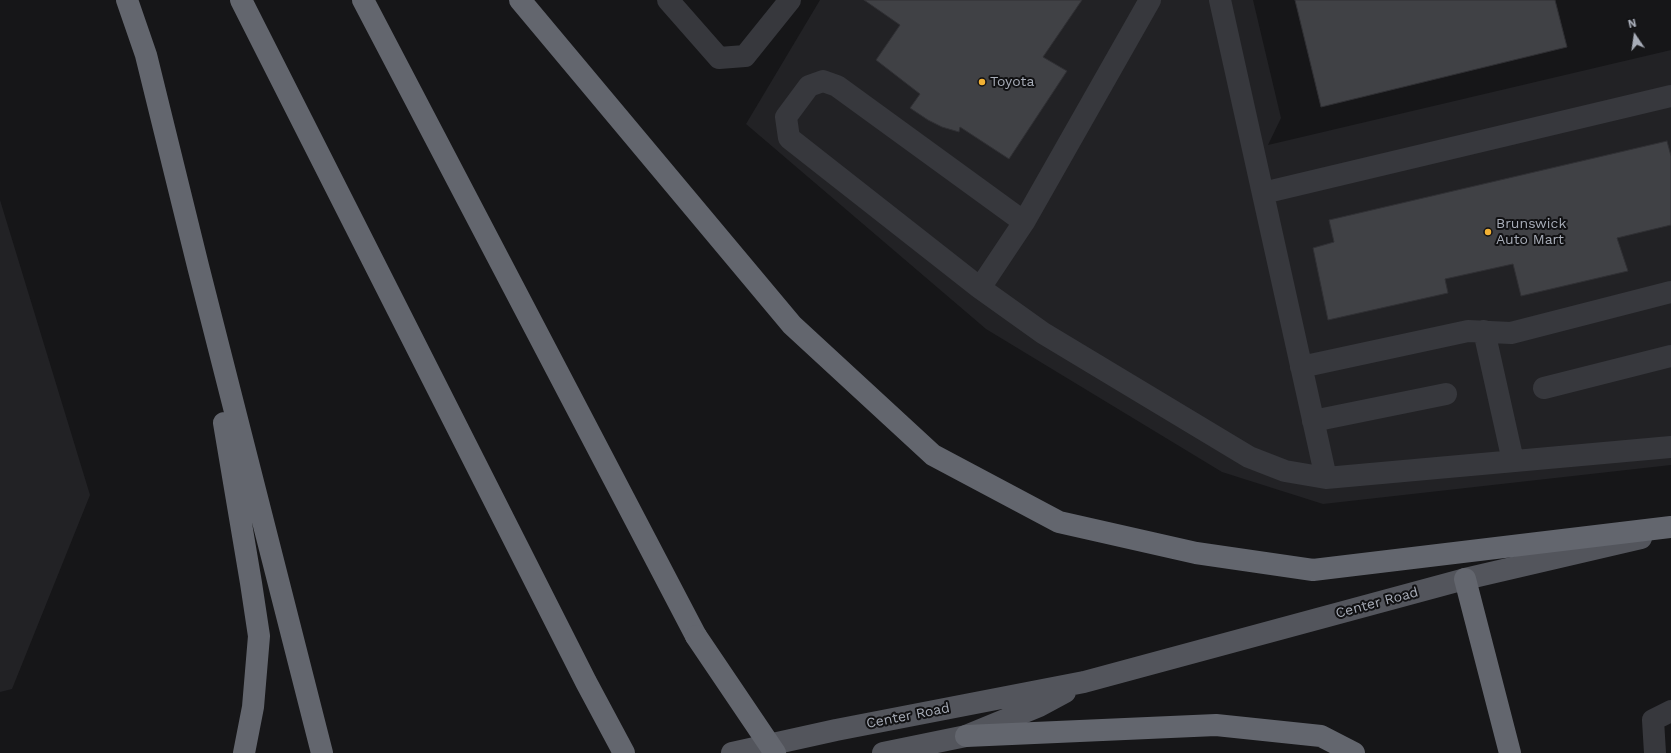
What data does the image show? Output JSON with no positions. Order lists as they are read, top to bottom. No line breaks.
{"streets":{"main road":["Center Road"]},"places":["Toyota","Brunswick Auto Mart"],"north":"top"}
